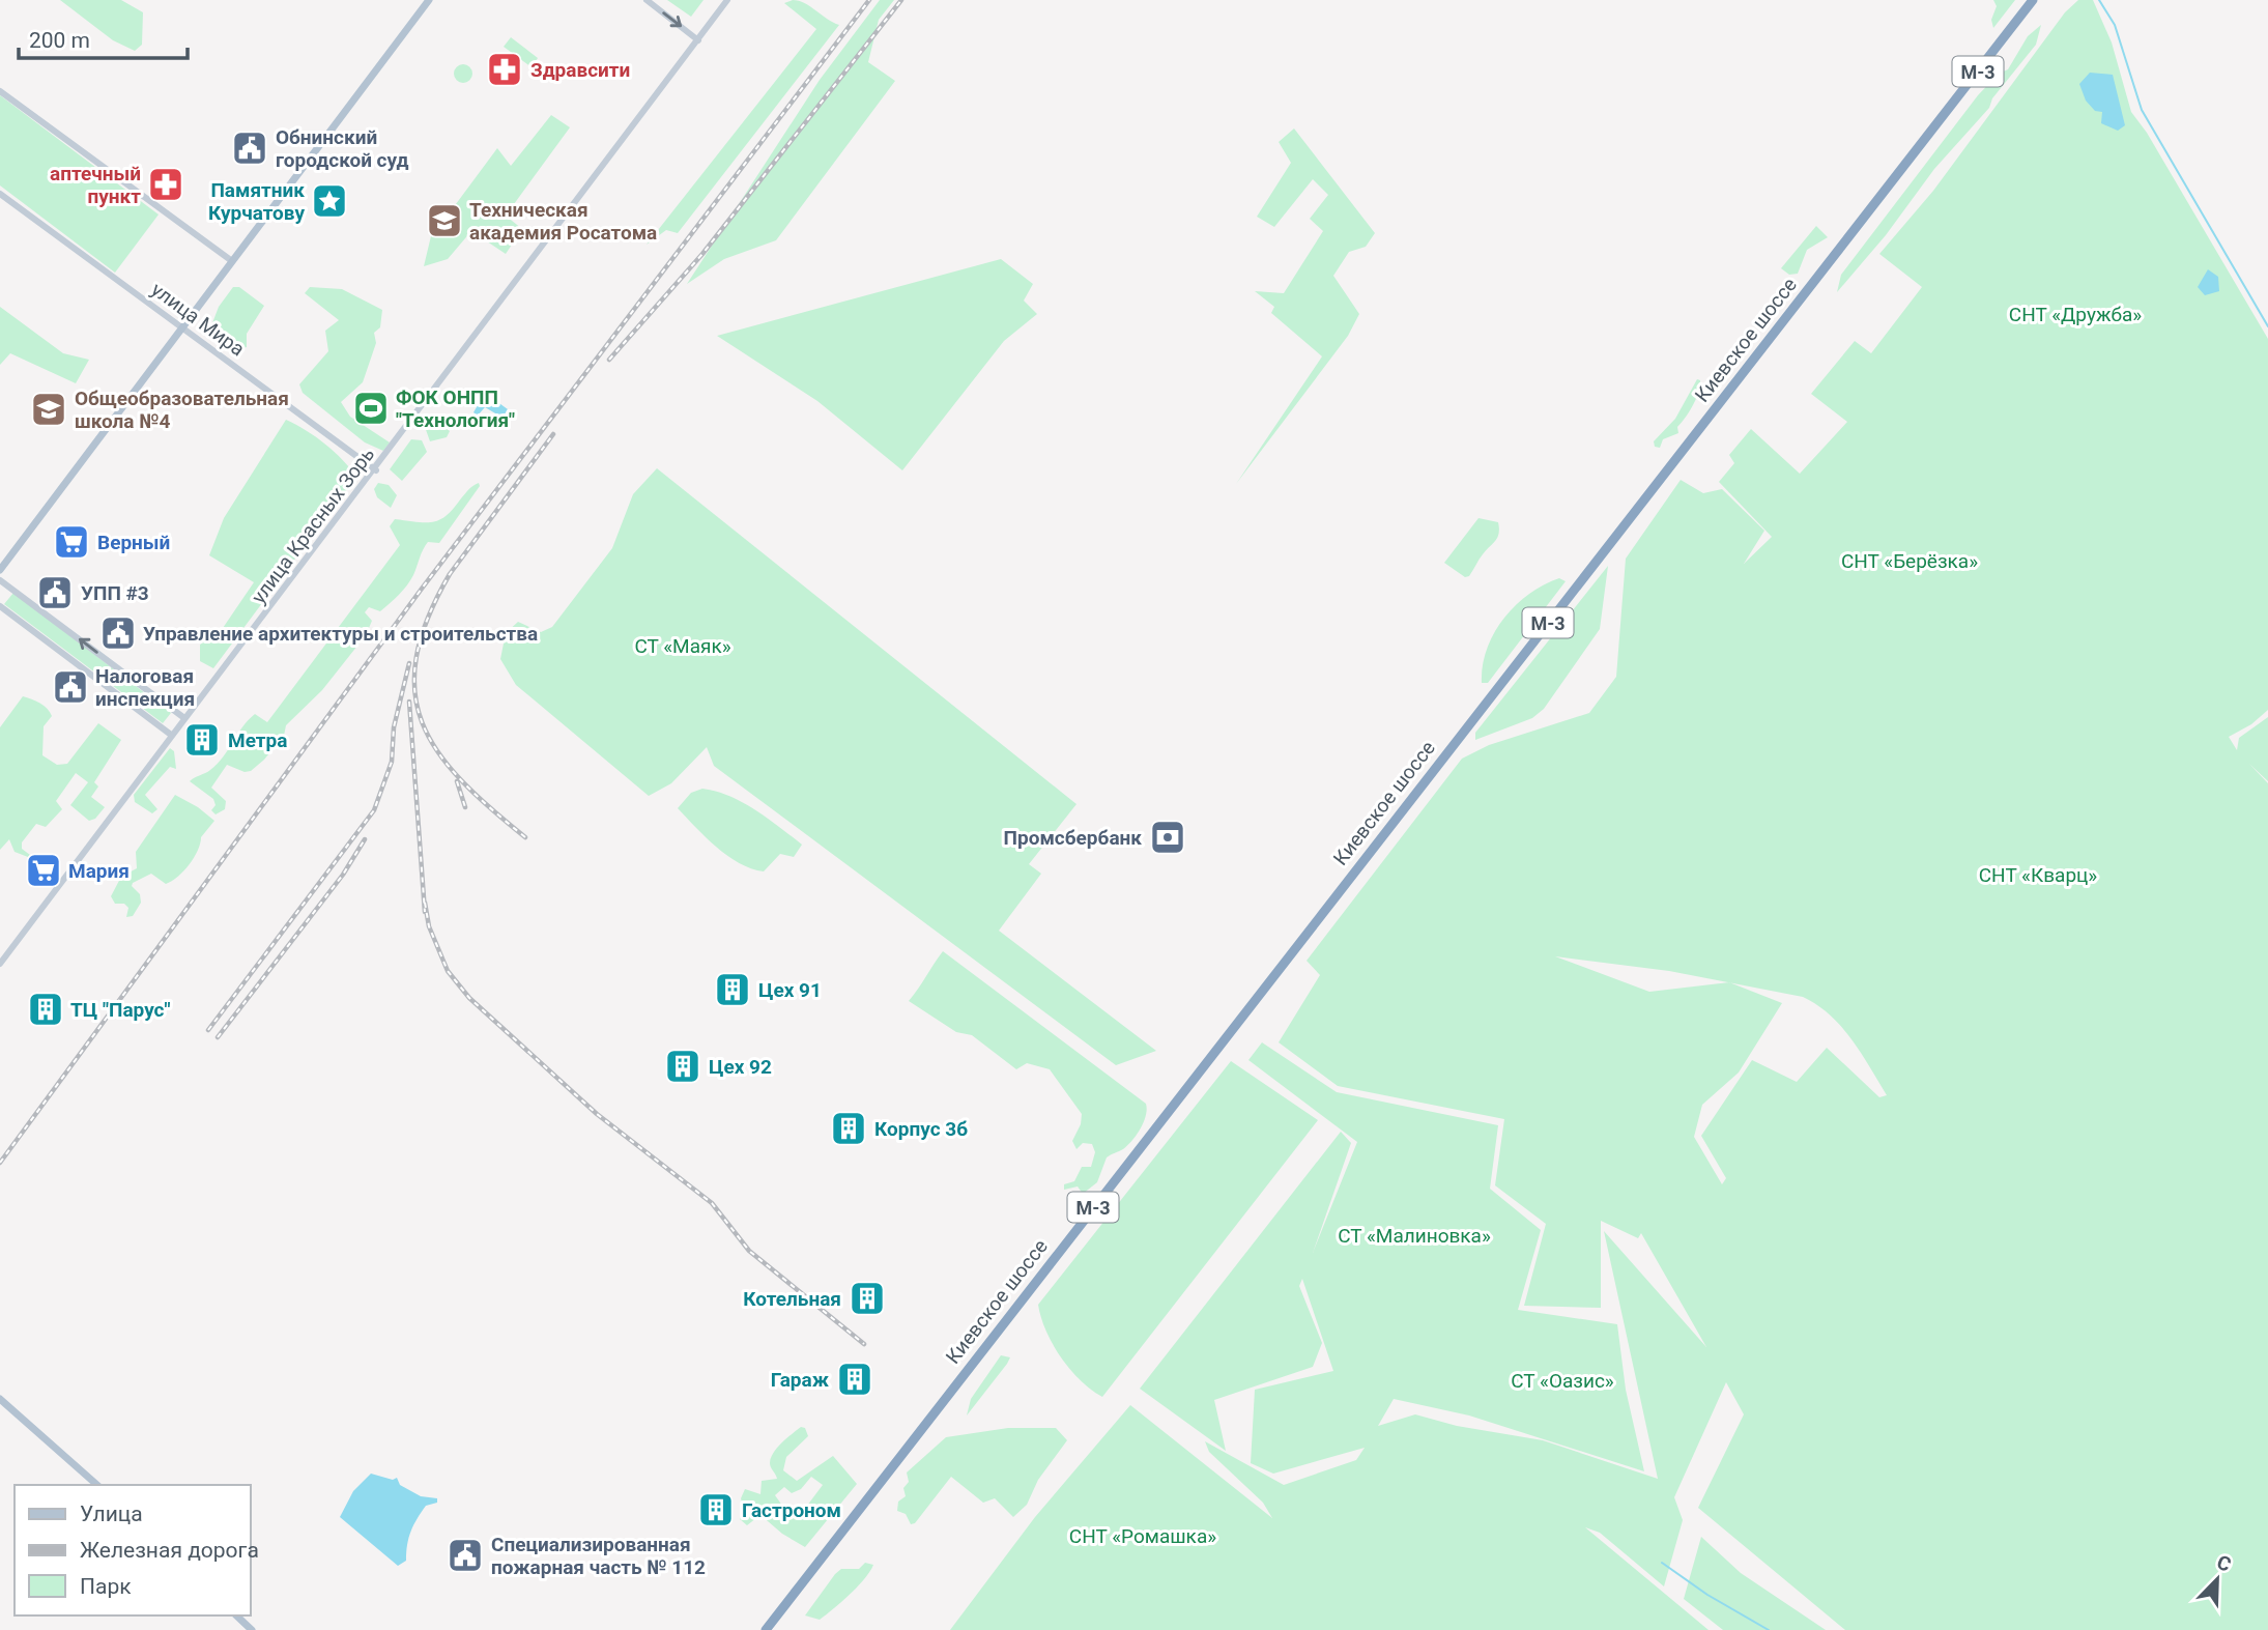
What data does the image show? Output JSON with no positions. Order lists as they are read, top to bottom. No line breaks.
{"streets":{"highway":["М-3","Киевское шоссе"],"street":["улица Мира","улица Красных Зорь"]},"crossings":[["улица Мира","улица Красных Зорь"]],"parks":["СНТ «Дружба»","СНТ «Берёзка»","СТ «Маяк»","СНТ «Кварц»","СТ «Малиновка»","СТ «Оазис»","СНТ «Ромашка»"],"places":{"pharmacy":["Здравсити","аптечный пункт"],"public building":["Обнинский городской суд","УПП #3","Управление архитектуры и строительства","Налоговая инспекция","Специализированная пожарная часть № 112"],"place":["Памятник Курчатову"],"school or university":["Техническая академия Росатома","Общеобразовательная школа №4"],"sports":["ФОК ОНПП \"Технология\""],"supermarket":["Верный","Мария"],"building":["Метра","Цех 91","ТЦ \"Парус\"","Цех 92","Корпус 3б","Котельная","Гараж","Гастроном"],"bank":["Промсбербанк"]},"legend":["Улица","Железная дорога","Парк"],"scale_bar":"200 m","north":"top right"}
